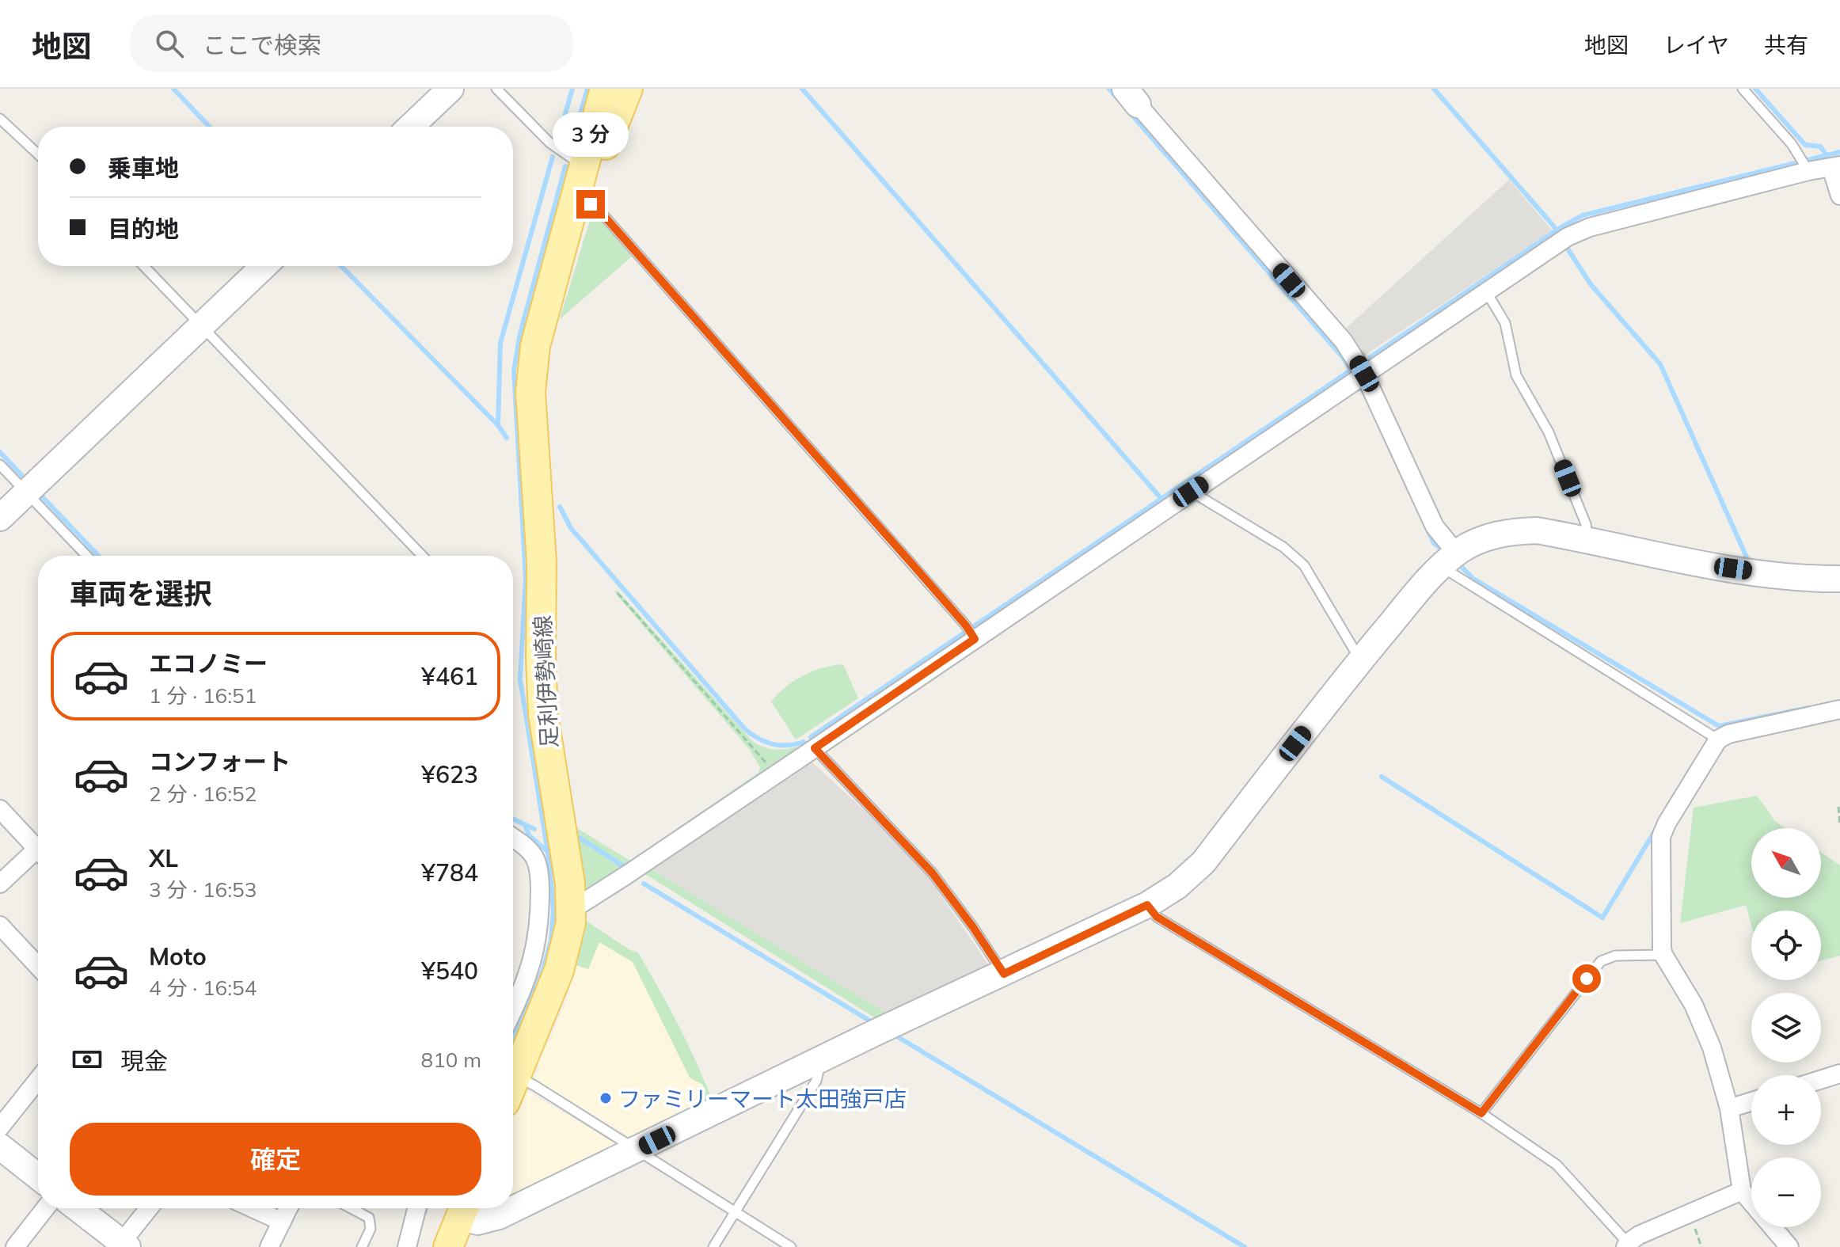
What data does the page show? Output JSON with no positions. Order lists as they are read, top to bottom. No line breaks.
{"streets":{"main road":["足利伊勢崎線"]},"places":["ファミリーマート太田強戸店"],"north":"top left","page":{"header":"地図","search":"ここで検索","nav":["地図","レイヤ","共有"],"bubble":"3 分","banner":["乗車地","目的地"],"heading":"車両を選択","list":[{"name":"エコノミー","note":"1 分 · 16:51","value":"¥461"},{"name":"コンフォート","note":"2 分 · 16:52","value":"¥623"},{"name":"XL","note":"3 分 · 16:53","value":"¥784"},{"name":"Moto","note":"4 分 · 16:54","value":"¥540"}],"map_buttons":["+","−"],"pay":["現金","810 m"],"buttons":"確定"}}
